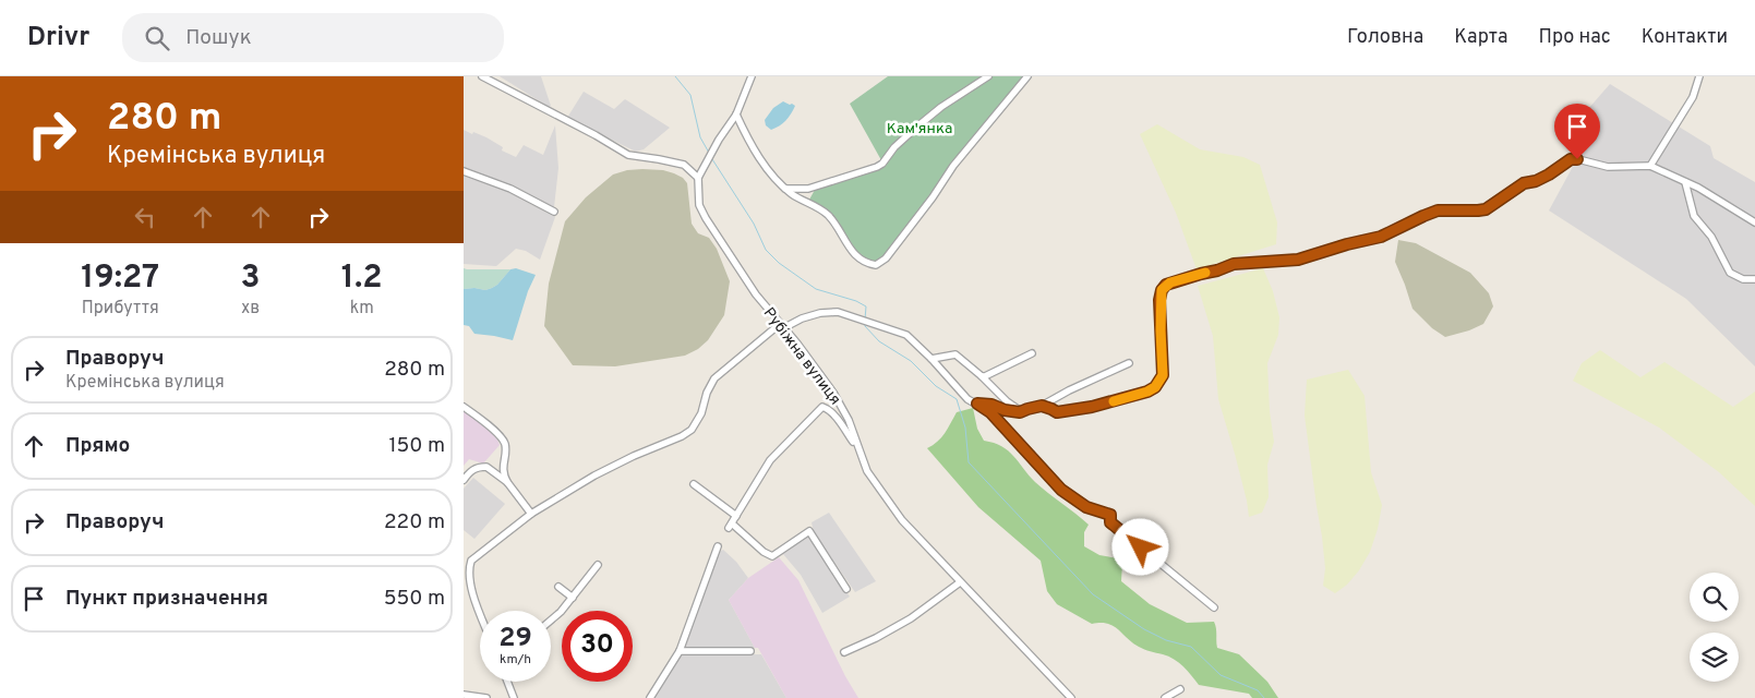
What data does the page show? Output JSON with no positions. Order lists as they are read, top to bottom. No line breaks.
{"streets":{"street":["Рубіжна вулиця"]},"parks":["Кам'янка"],"page":{"header":"Drivr","search":"Пошук","nav":["Головна","Карта","Про нас","Контакти"],"turn":["280 m","Кремінська вулиця"],"eta":["19:27","Прибуття","3","хв","1.2","km"],"list":[{"name":"Праворуч","note":"Кремінська вулиця","value":"280 m"},{"name":"Прямо","value":"150 m"},{"name":"Праворуч","value":"220 m"},{"name":"Пункт призначення","value":"550 m"}],"speed":"29 km/h","limit":"30"}}
